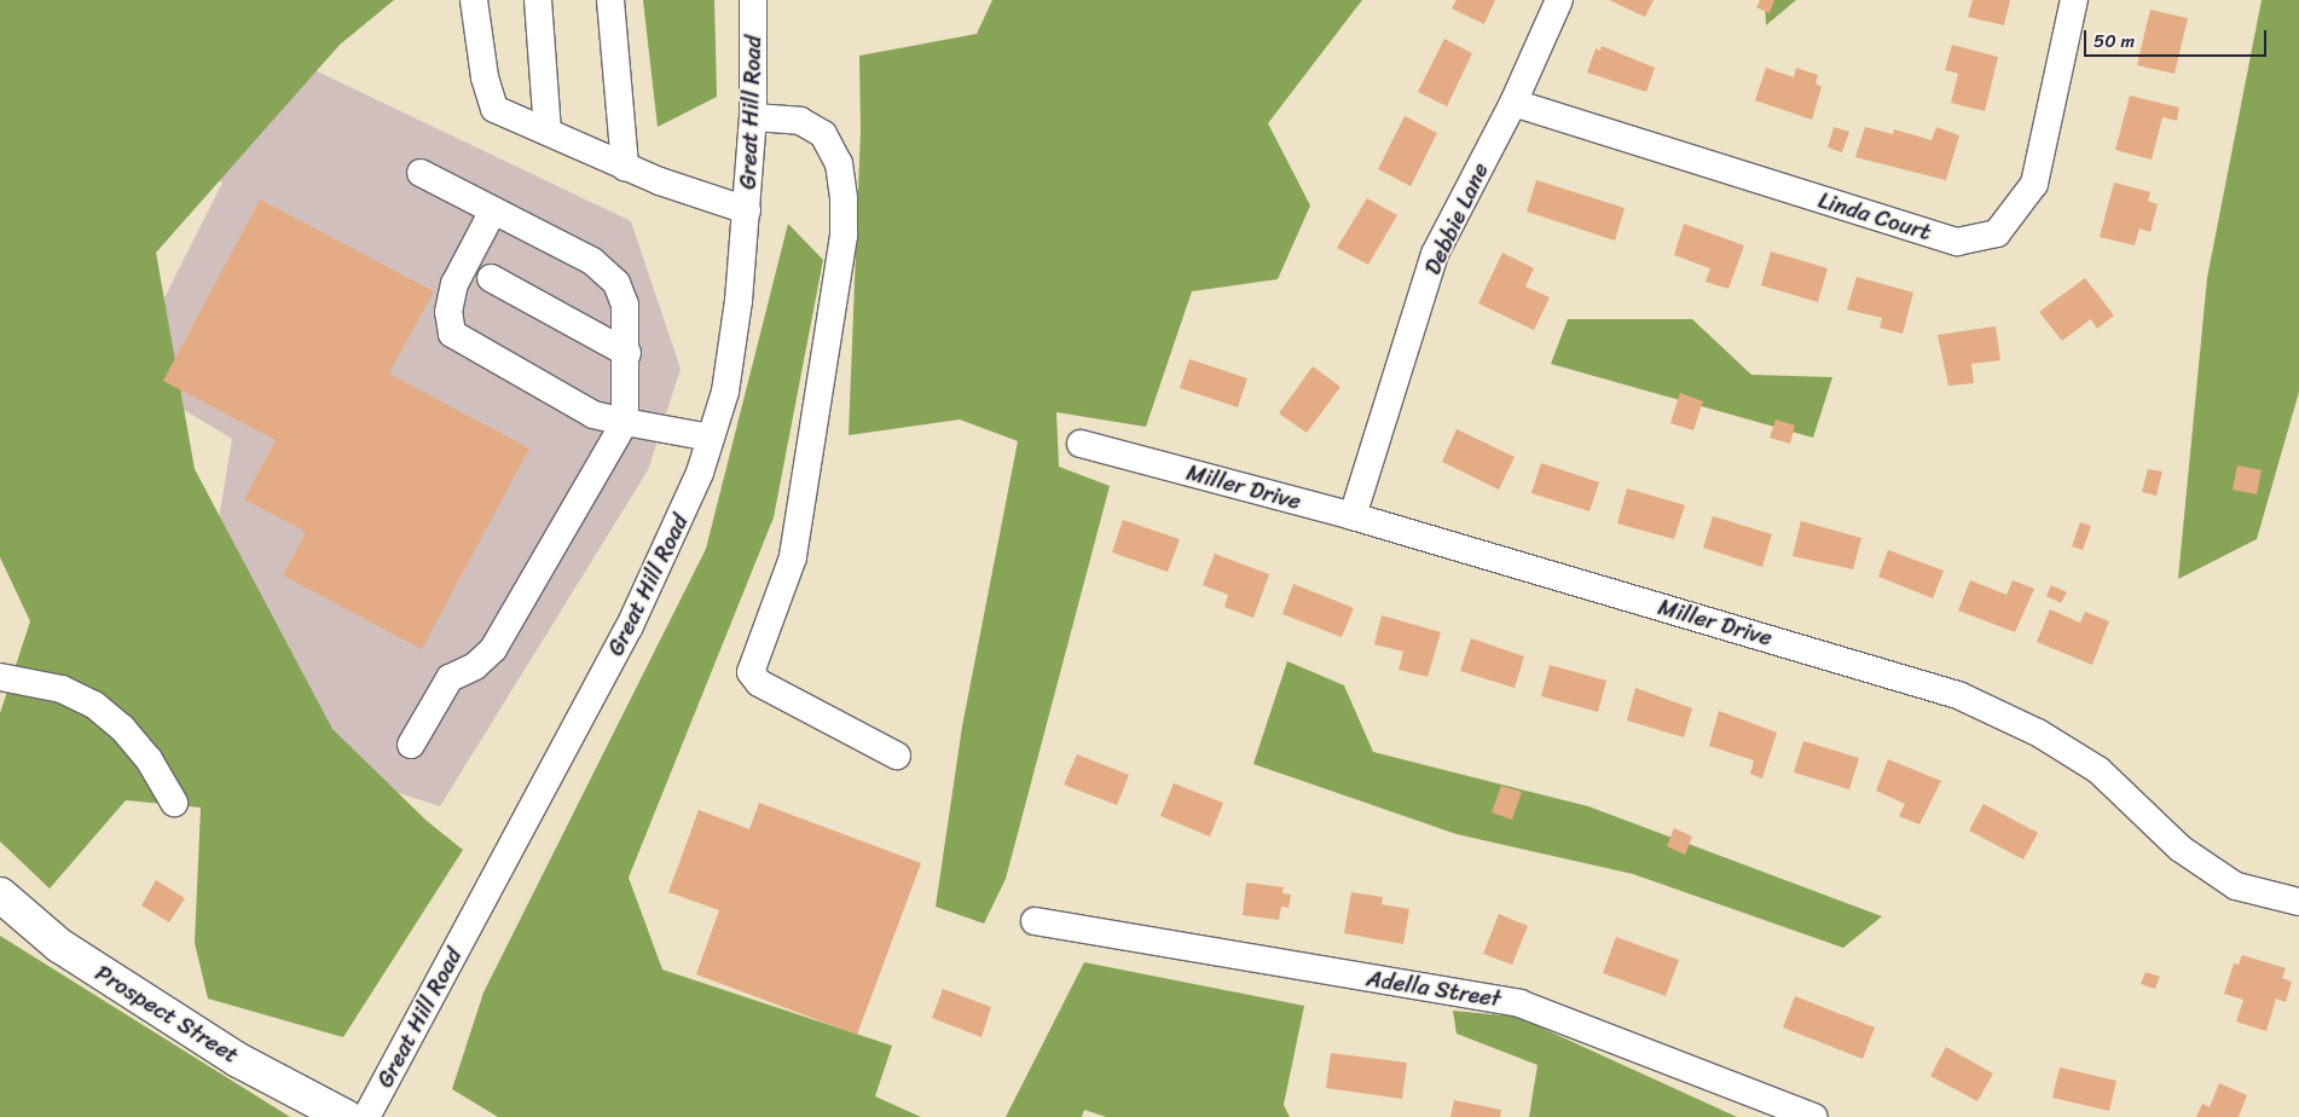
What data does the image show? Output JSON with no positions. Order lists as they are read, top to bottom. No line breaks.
{"streets":{"main road":["Prospect Street"],"street":["Great Hill Road","Linda Court","Debbie Lane","Miller Drive","Adella Street"]},"crossings":[["Linda Court","Debbie Lane"],["Debbie Lane","Miller Drive"]],"scale_bar":"50 m"}
